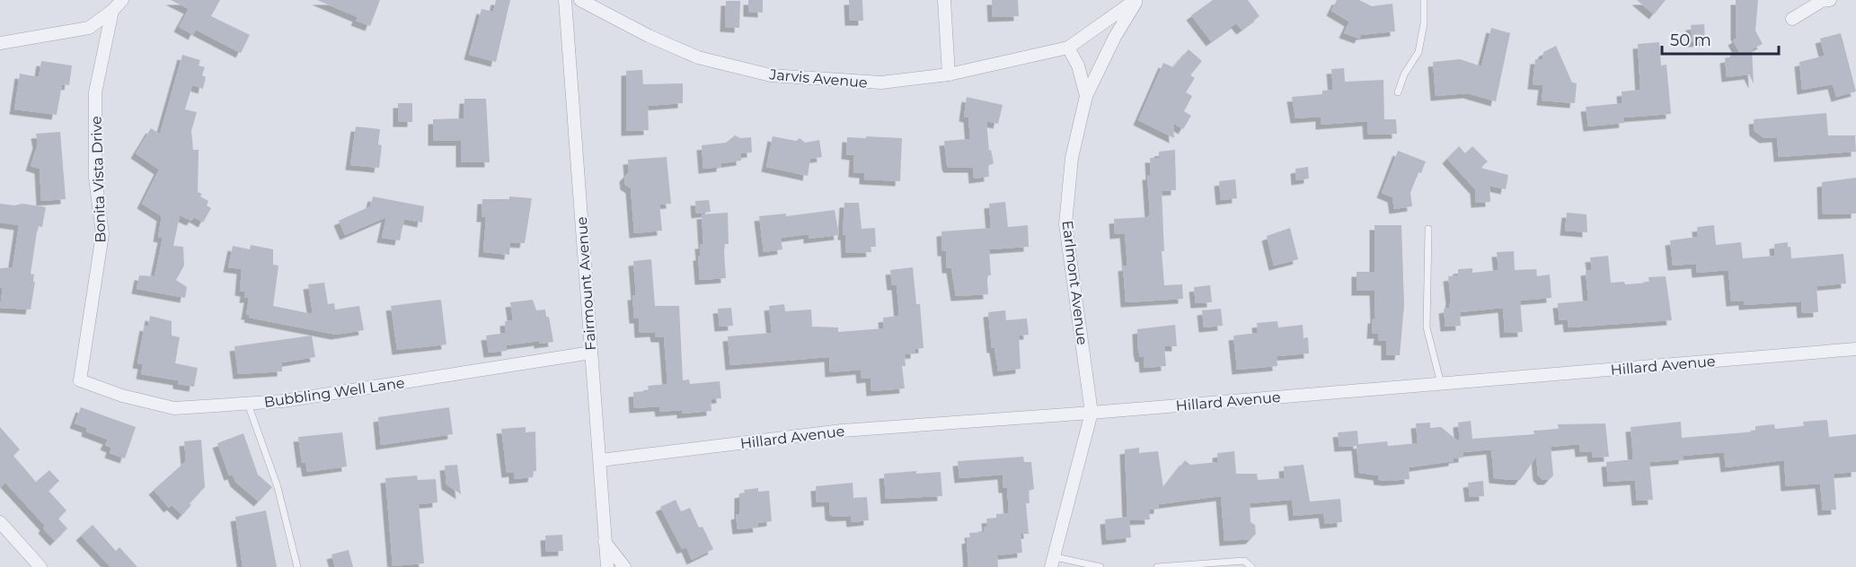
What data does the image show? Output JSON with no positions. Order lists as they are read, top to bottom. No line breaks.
{"streets":{"street":["Jarvis Avenue","Bonita Vista Drive","Earlmont Avenue","Fairmount Avenue","Hillard Avenue","Bubbling Well Lane"]},"crossings":[["Jarvis Avenue","Earlmont Avenue"],["Bonita Vista Drive","Bubbling Well Lane"],["Earlmont Avenue","Hillard Avenue"],["Fairmount Avenue","Hillard Avenue"],["Fairmount Avenue","Bubbling Well Lane"]],"scale_bar":"50 m"}
